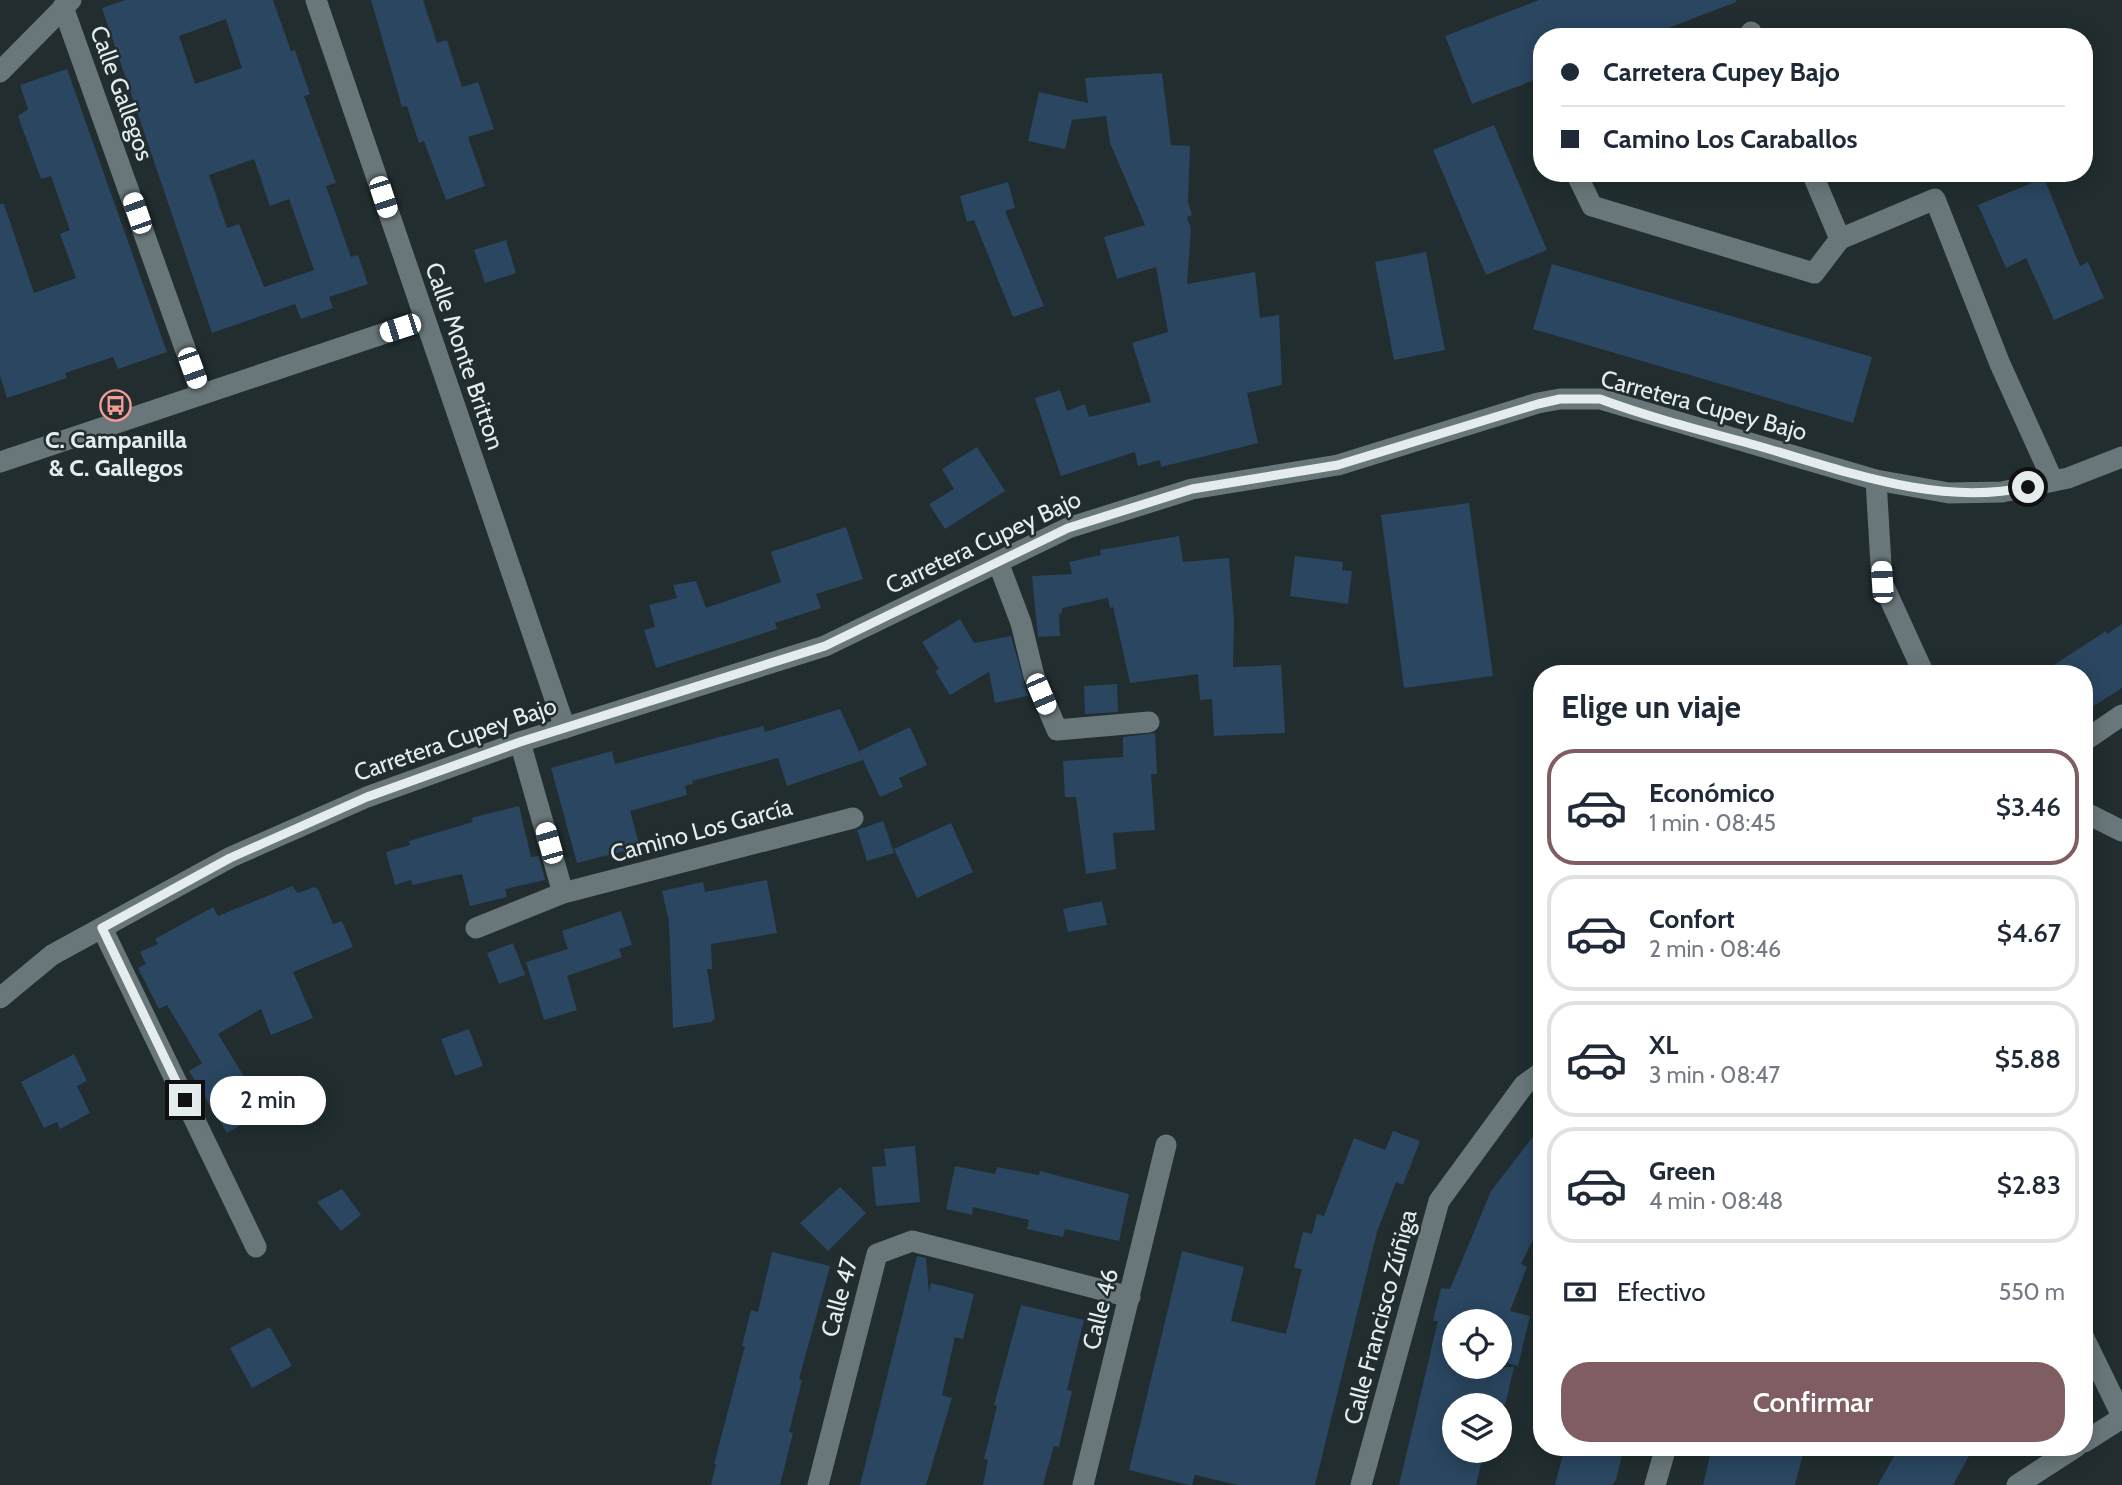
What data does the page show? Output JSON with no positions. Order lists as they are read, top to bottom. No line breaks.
{"streets":{"street":["Calle Gallegos","Calle Monte Britton","Carretera Cupey Bajo","Camino Los García","Calle 47","Calle 46","Calle Francisco Zúñiga"]},"crossings":[["Calle Monte Britton","Carretera Cupey Bajo"],["Calle 47","Calle 46"]],"places":{"bus stop":["C. Campanilla & C. Gallegos"]},"page":{"banner":["Carretera Cupey Bajo","Camino Los Caraballos"],"heading":"Elige un viaje","list":[{"name":"Económico","note":"1 min · 08:45","value":"$3.46"},{"name":"Confort","note":"2 min · 08:46","value":"$4.67"},{"name":"XL","note":"3 min · 08:47","value":"$5.88"},{"name":"Green","note":"4 min · 08:48","value":"$2.83"}],"bubble":"2 min","pay":["Efectivo","550 m"],"buttons":"Confirmar"}}
